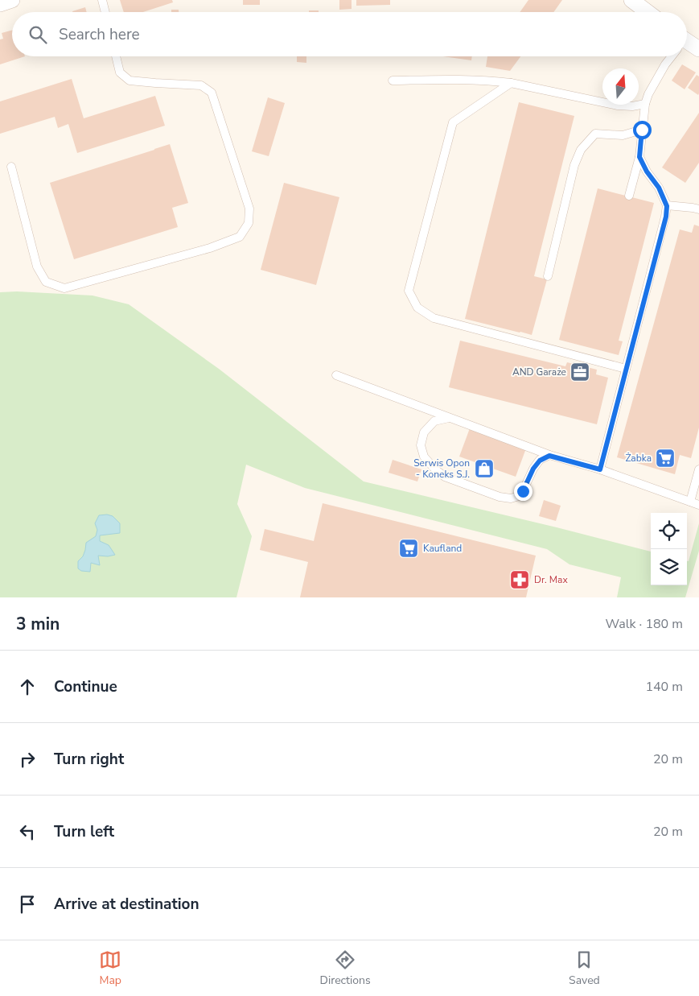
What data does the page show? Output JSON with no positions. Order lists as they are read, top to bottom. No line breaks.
{"places":{"office":["AND Garaże"],"supermarket":["Żabka","Kaufland"],"shop":["Serwis Opon - Koneks S.J."],"pharmacy":["Dr. Max"]},"north":"top","page":{"search":"Search here","heading":["3 min","Walk · 180 m"],"list":[["Continue","140 m"],["Turn right","20 m"],["Turn left","20 m"],"Arrive at destination"],"nav":["Map","Directions","Saved"]}}
